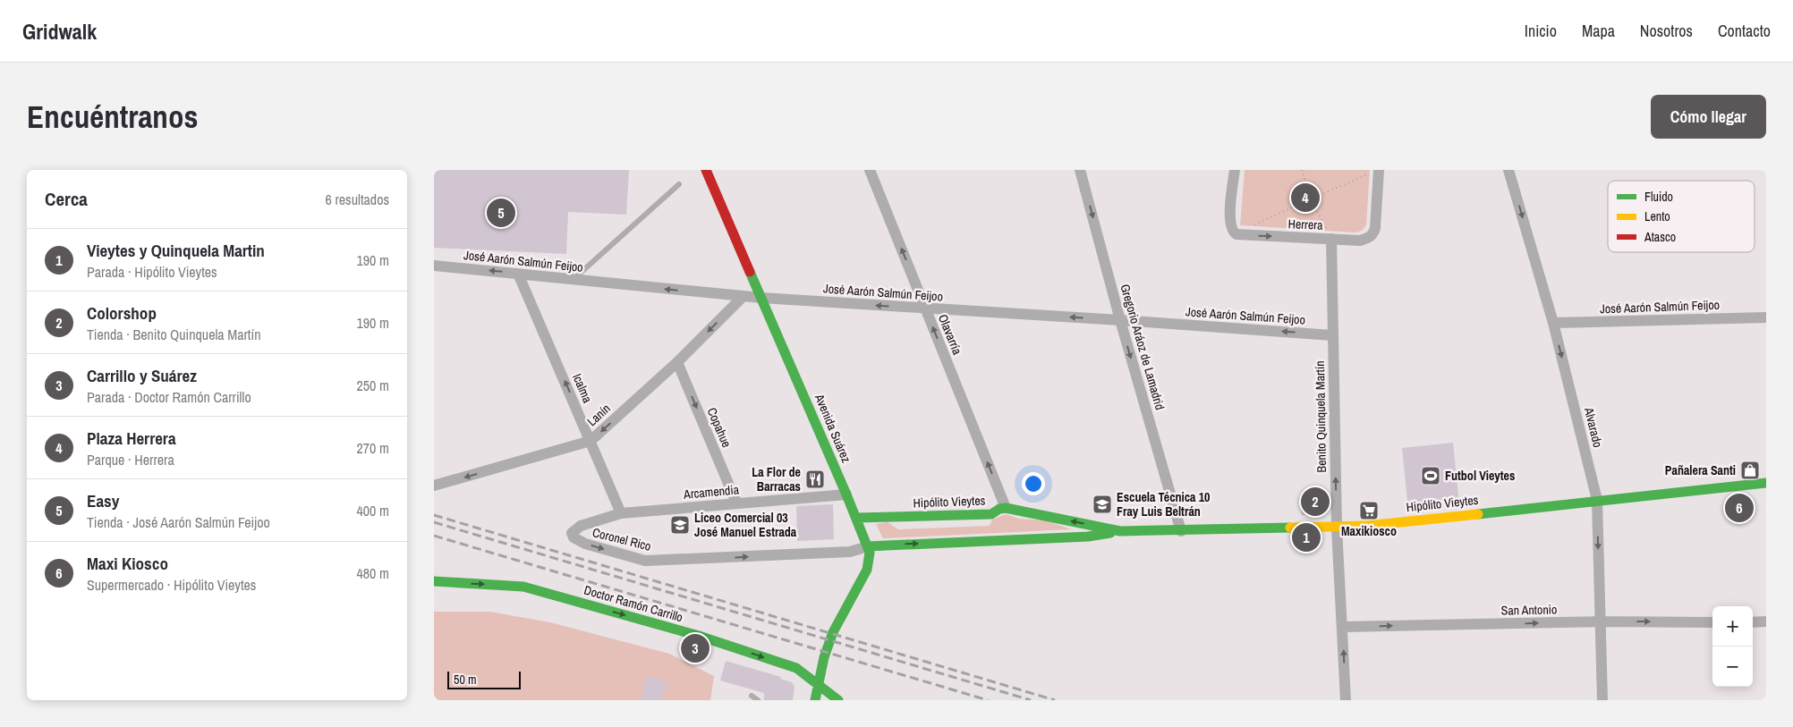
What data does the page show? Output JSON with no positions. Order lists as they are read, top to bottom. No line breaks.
{"streets":{"main road":["Avenida Suárez","Hipólito Vieytes","Doctor Ramón Carrillo"],"street":["Herrera","José Aarón Salmún Feijoo","Olavarría","Gregorio Aráoz de Lamadrid","Icalma","Lanín","Benito Quinquela Martín","Copahue","Alvarado","Arcamendia","Coronel Rico","San Antonio"]},"crossings":[["Herrera","Benito Quinquela Martín"],["José Aarón Salmún Feijoo","Olavarría"],["José Aarón Salmún Feijoo","Gregorio Aráoz de Lamadrid"],["José Aarón Salmún Feijoo","Icalma"],["José Aarón Salmún Feijoo","Lanín"],["José Aarón Salmún Feijoo","Benito Quinquela Martín"],["José Aarón Salmún Feijoo","Alvarado"],["José Aarón Salmún Feijoo","Avenida Suárez"],["Olavarría","Hipólito Vieytes"],["Gregorio Aráoz de Lamadrid","Hipólito Vieytes"],["Icalma","Lanín"],["Icalma","Arcamendia"],["Lanín","Copahue"],["Benito Quinquela Martín","Hipólito Vieytes"],["Benito Quinquela Martín","San Antonio"],["Copahue","Arcamendia"],["Alvarado","Hipólito Vieytes"],["Alvarado","San Antonio"],["Avenida Suárez","Arcamendia"],["Avenida Suárez","Hipólito Vieytes"],["Avenida Suárez","Coronel Rico"],["Avenida Suárez","Doctor Ramón Carrillo"],["Arcamendia","Coronel Rico"],["Hipólito Vieytes","Coronel Rico"]],"one_way":["José Aarón Salmún Feijoo","Olavarría","Gregorio Aráoz de Lamadrid","Icalma","Lanín","Benito Quinquela Martín","Copahue","Alvarado","Coronel Rico","Doctor Ramón Carrillo","San Antonio"],"places":{"shop":["Pañalera Santi"],"sports":["Futbol Vieytes"],"restaurant":["La Flor de Barracas"],"school or university":["Escuela Técnica 10 Fray Luis Beltrán","Liceo Comercial 03 José Manuel Estrada"],"supermarket":["Maxikiosco"]},"legend":["Fluido","Lento","Atasco"],"scale_bar":"50 m","page":{"header":"Gridwalk","nav":["Inicio","Mapa","Nosotros","Contacto"],"buttons":"Cómo llegar","title":"Encuéntranos","heading":["Cerca","6 resultados"],"pins":["4","5","2","6","1","3"],"list":[{"mark":"1","name":"Vieytes y Quinquela Martin","note":"Parada · Hipólito Vieytes","value":"190 m"},{"mark":"2","name":"Colorshop","note":"Tienda · Benito Quinquela Martín","value":"190 m"},{"mark":"3","name":"Carrillo y Suárez","note":"Parada · Doctor Ramón Carrillo","value":"250 m"},{"mark":"4","name":"Plaza Herrera","note":"Parque · Herrera","value":"270 m"},{"mark":"5","name":"Easy","note":"Tienda · José Aarón Salmún Feijoo","value":"400 m"},{"mark":"6","name":"Maxi Kiosco","note":"Supermercado · Hipólito Vieytes","value":"480 m"}],"map_buttons":["+","−"],"scale":"50 m"}}
